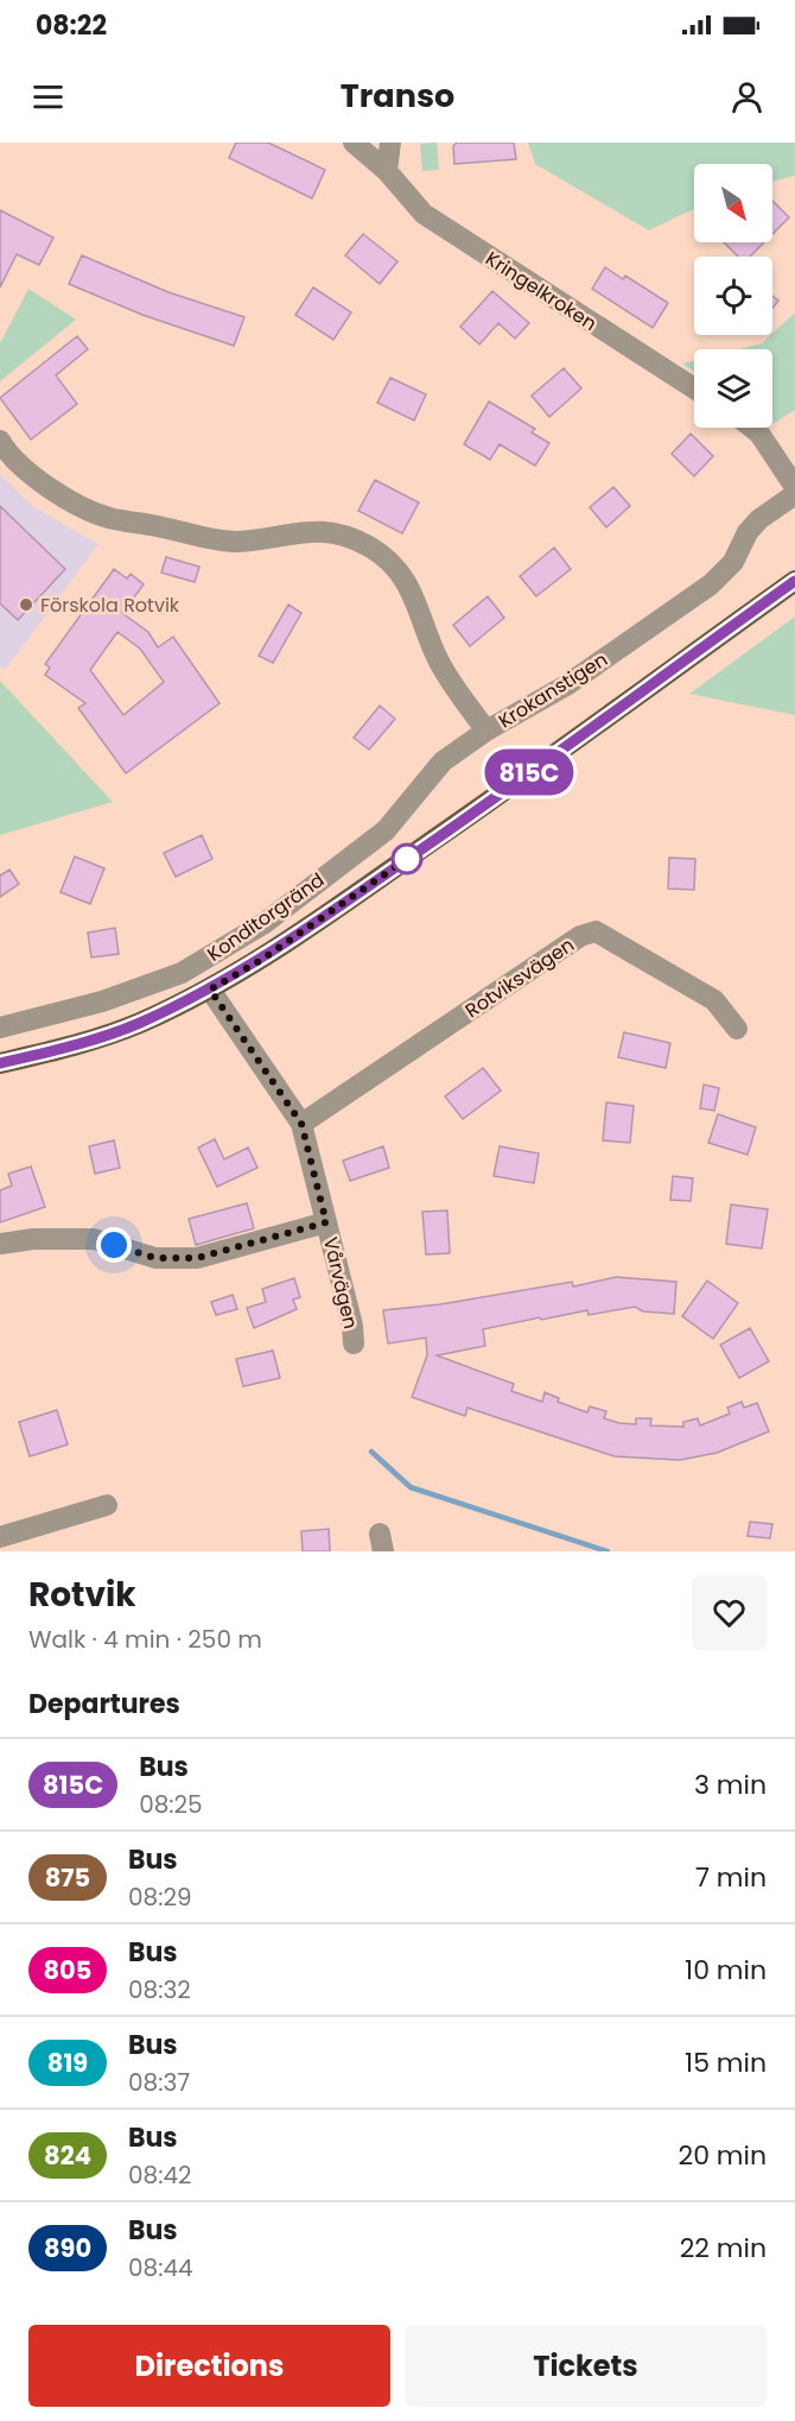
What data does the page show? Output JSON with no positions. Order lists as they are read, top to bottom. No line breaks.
{"streets":{"street":["Kringelkroken","Krokanstigen","Konditorgränd","Rotviksvägen","Vårvägen"]},"crossings":[["Krokanstigen","Konditorgränd"],["Rotviksvägen","Vårvägen"]],"places":["Förskola Rotvik"],"lines":["bus line 815C"],"north":"bottom right","page":{"status":"08:22","header":"Transo","on_map":"815C","heading":[["Rotvik","Walk · 4 min · 250 m"],"Departures"],"list":[{"mark":"815C","name":"Bus","note":"08:25","value":"3 min"},{"mark":"875","name":"Bus","note":"08:29","value":"7 min"},{"mark":"805","name":"Bus","note":"08:32","value":"10 min"},{"mark":"819","name":"Bus","note":"08:37","value":"15 min"},{"mark":"824","name":"Bus","note":"08:42","value":"20 min"},{"mark":"890","name":"Bus","note":"08:44","value":"22 min"}],"buttons":["Directions","Tickets"]}}
